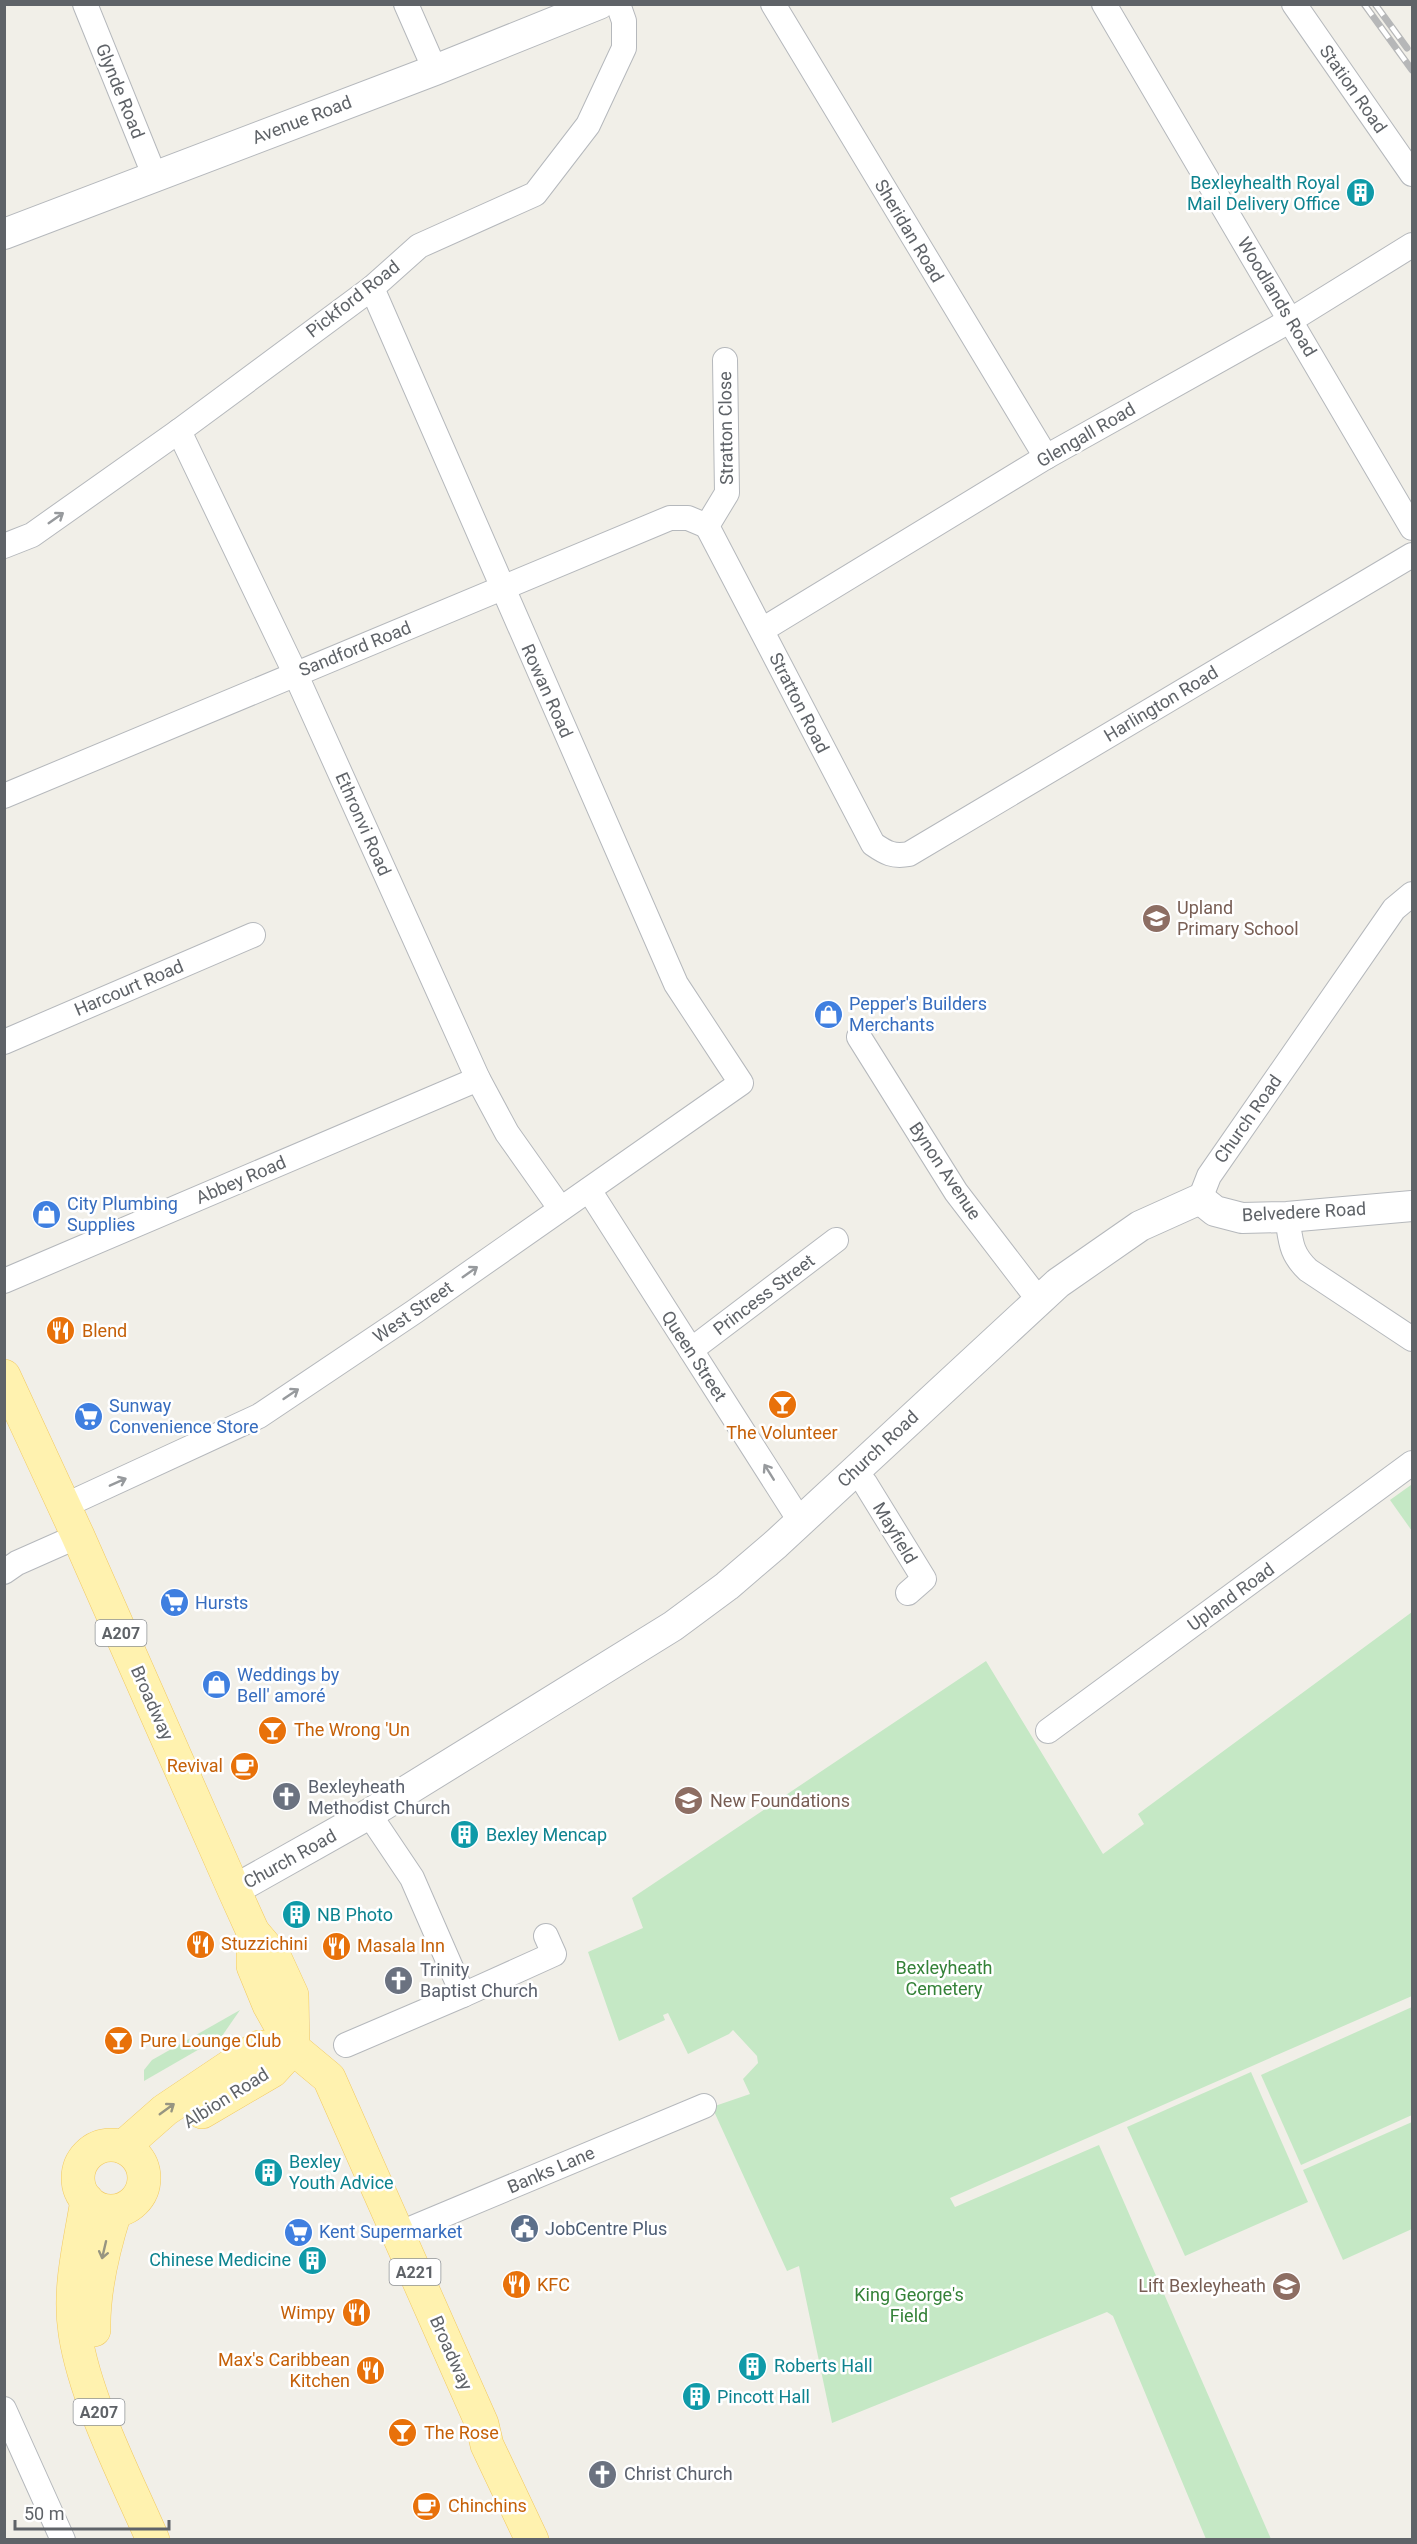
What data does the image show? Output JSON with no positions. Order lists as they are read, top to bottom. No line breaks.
{"streets":{"main road":["A207","Broadway","Albion Road","A221"],"street":["Station Road","Glynde Road","Avenue Road","Sheridan Road","Woodlands Road","Pickford Road","Stratton Close","Glengall Road","Sandford Road","Rowan Road","Stratton Road","Harlington Road","Ethronvi Road","Harcourt Road","Church Road","Bynon Avenue","Abbey Road","Belvedere Road","Princess Street","West Street","Queen Street","Mayfield","Upland Road","Banks Lane"]},"crossings":[["Glynde Road","Avenue Road"],["Sheridan Road","Glengall Road"],["Woodlands Road","Glengall Road"],["Pickford Road","Rowan Road"],["Pickford Road","Ethronvi Road"],["Stratton Close","Sandford Road"],["Stratton Close","Stratton Road"],["Glengall Road","Stratton Road"],["Sandford Road","Rowan Road"],["Sandford Road","Stratton Road"],["Sandford Road","Ethronvi Road"],["Rowan Road","West Street"],["Stratton Road","Harlington Road"],["Ethronvi Road","Abbey Road"],["Ethronvi Road","West Street"],["Church Road","Bynon Avenue"],["Church Road","Belvedere Road"],["Church Road","Queen Street"],["Church Road","Mayfield"],["Church Road","Broadway"],["Princess Street","Queen Street"],["West Street","Queen Street"],["West Street","Broadway"],["A207","Albion Road"],["Broadway","Albion Road"],["Broadway","Banks Lane"]],"one_way":["West Street","Queen Street"],"parks":["Bexleyheath Cemetery","King George's Field"],"places":{"building":["Bexleyhealth Royal Mail Delivery Office","Bexley Mencap","NB Photo","Bexley Youth Advice","Chinese Medicine","Roberts Hall","Pincott Hall"],"school or university":["Upland Primary School","New Foundations","Lift Bexleyheath"],"shop":["Pepper's Builders Merchants","City Plumbing Supplies","Weddings by Bell' amoré"],"restaurant":["Blend","Stuzzichini","Masala Inn","KFC","Wimpy","Max's Caribbean Kitchen"],"bar":["The Volunteer","The Wrong 'Un","Pure Lounge Club","The Rose"],"supermarket":["Sunway Convenience Store","Hursts","Kent Supermarket"],"cafe":["Revival","Chinchins"],"church":["Bexleyheath Methodist Church","Trinity Baptist Church","Christ Church"],"public building":["JobCentre Plus"]},"scale_bar":"50 m"}
